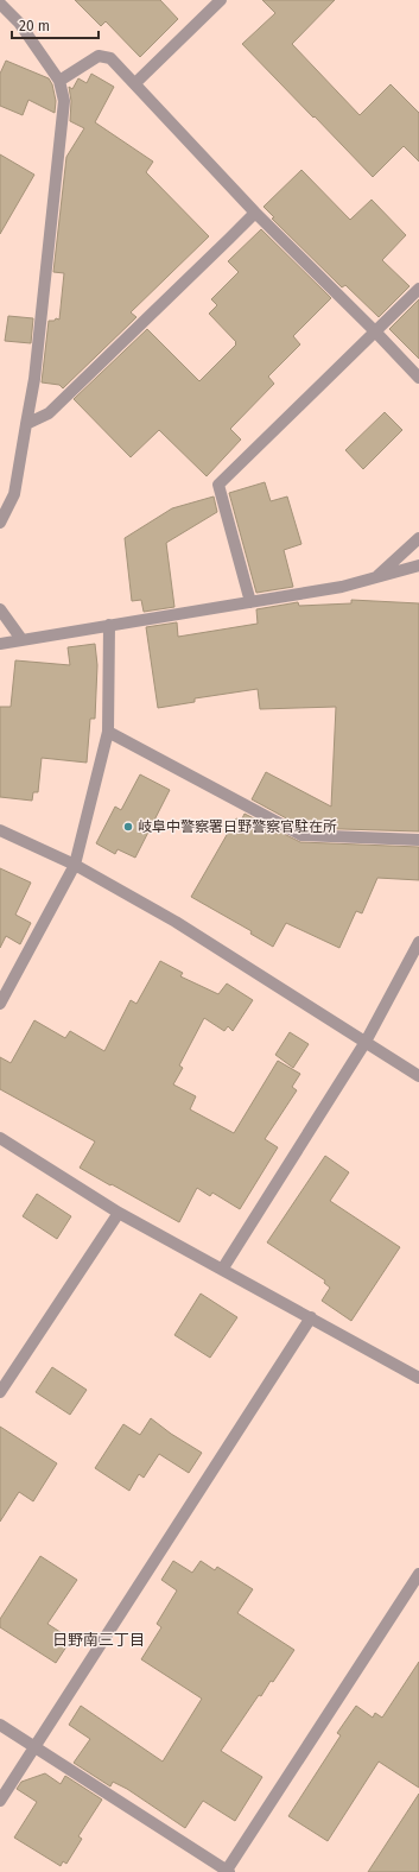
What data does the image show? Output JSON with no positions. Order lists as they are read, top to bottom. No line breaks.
{"districts":["日野南三丁目"],"places":["岐阜中警察署日野警察官駐在所"],"scale_bar":"20 m"}
